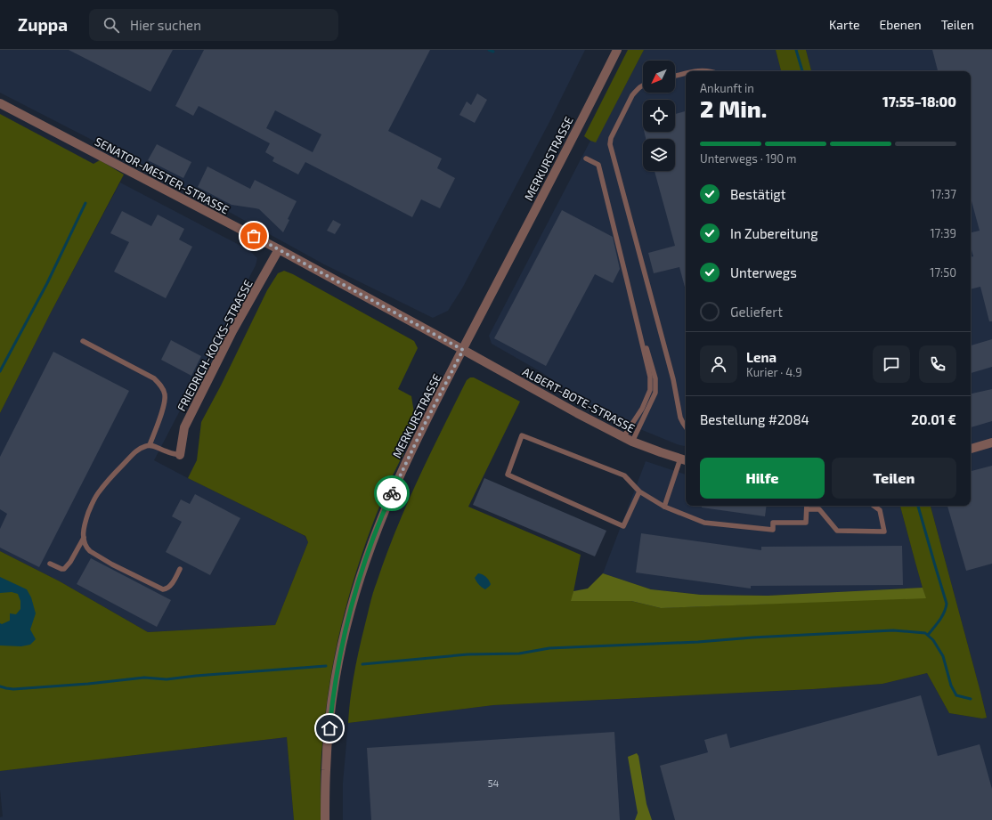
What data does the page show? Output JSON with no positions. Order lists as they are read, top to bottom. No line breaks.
{"streets":{"street":["MERKURSTRASSE","SENATOR-MESTER-STRASSE","FRIEDRICH-KOCKS-STRASSE","ALBERT-BOTE-STRASSE"]},"crossings":[["MERKURSTRASSE","SENATOR-MESTER-STRASSE"],["MERKURSTRASSE","ALBERT-BOTE-STRASSE"],["SENATOR-MESTER-STRASSE","FRIEDRICH-KOCKS-STRASSE"],["SENATOR-MESTER-STRASSE","ALBERT-BOTE-STRASSE"]],"house_numbers":["54"],"north":"bottom left","page":{"header":"Zuppa","search":"Hier suchen","nav":["Karte","Ebenen","Teilen"],"heading":["2 Min.","Ankunft in","17:55–18:00"],"panel":["Lena","Kurier · 4.9","Bestellung #2084","20.01 €"],"bar":"Unterwegs · 190 m","list":[["Bestätigt","17:37"],["In Zubereitung","17:39"],["Unterwegs","17:50"],"Geliefert"],"buttons":["Hilfe","Teilen"]}}
